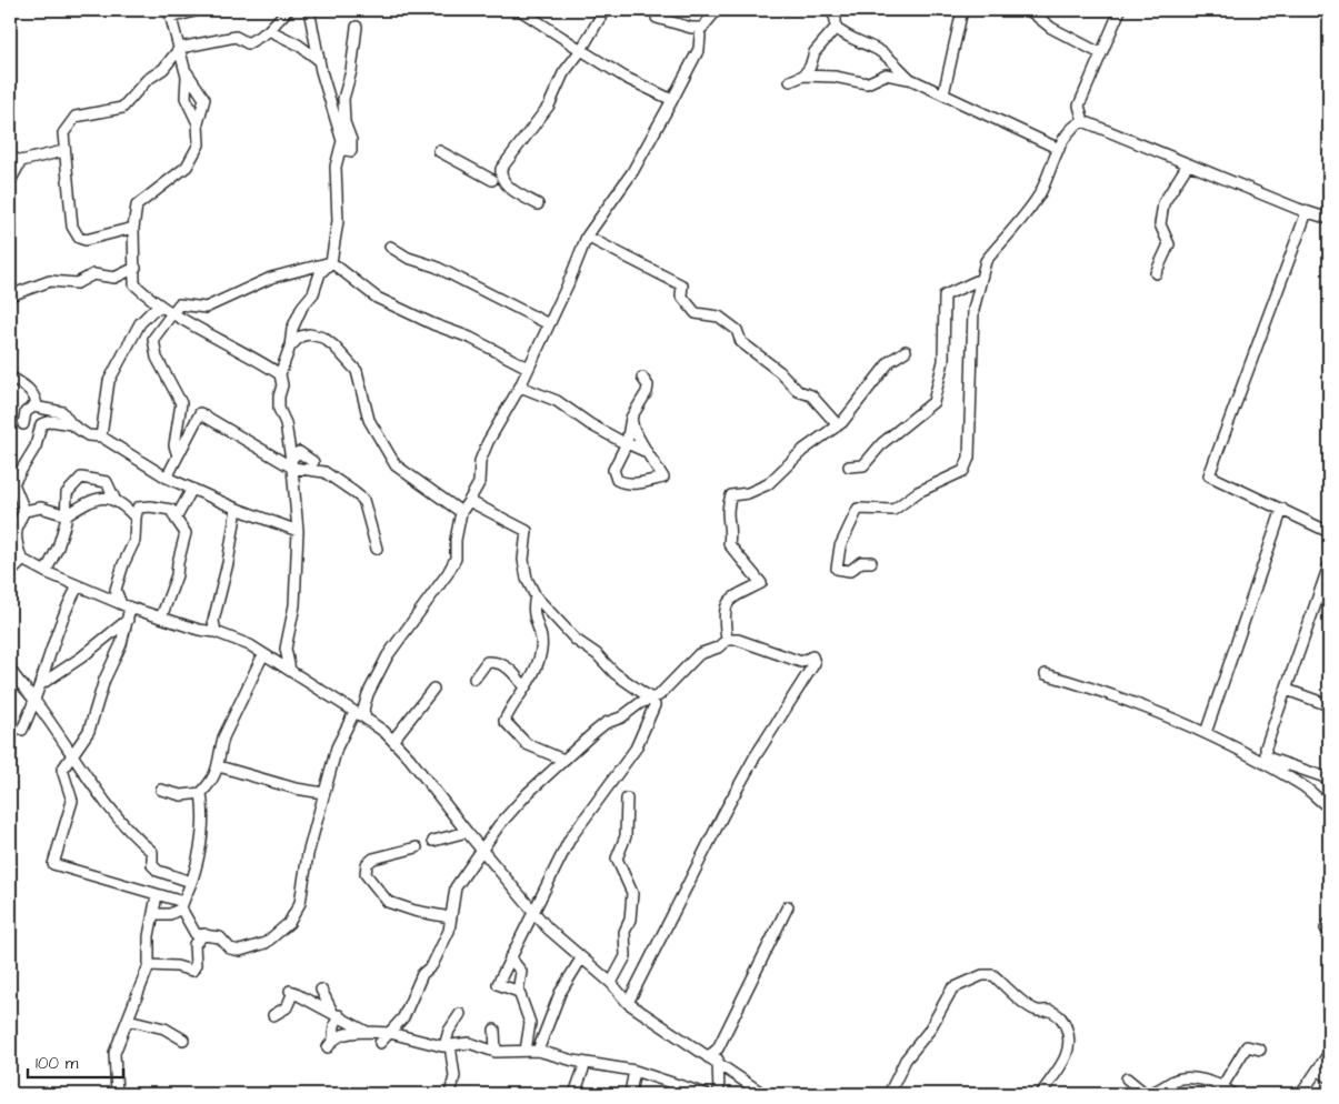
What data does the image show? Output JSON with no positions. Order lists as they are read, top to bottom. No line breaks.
{"scale_bar":"100 m"}
